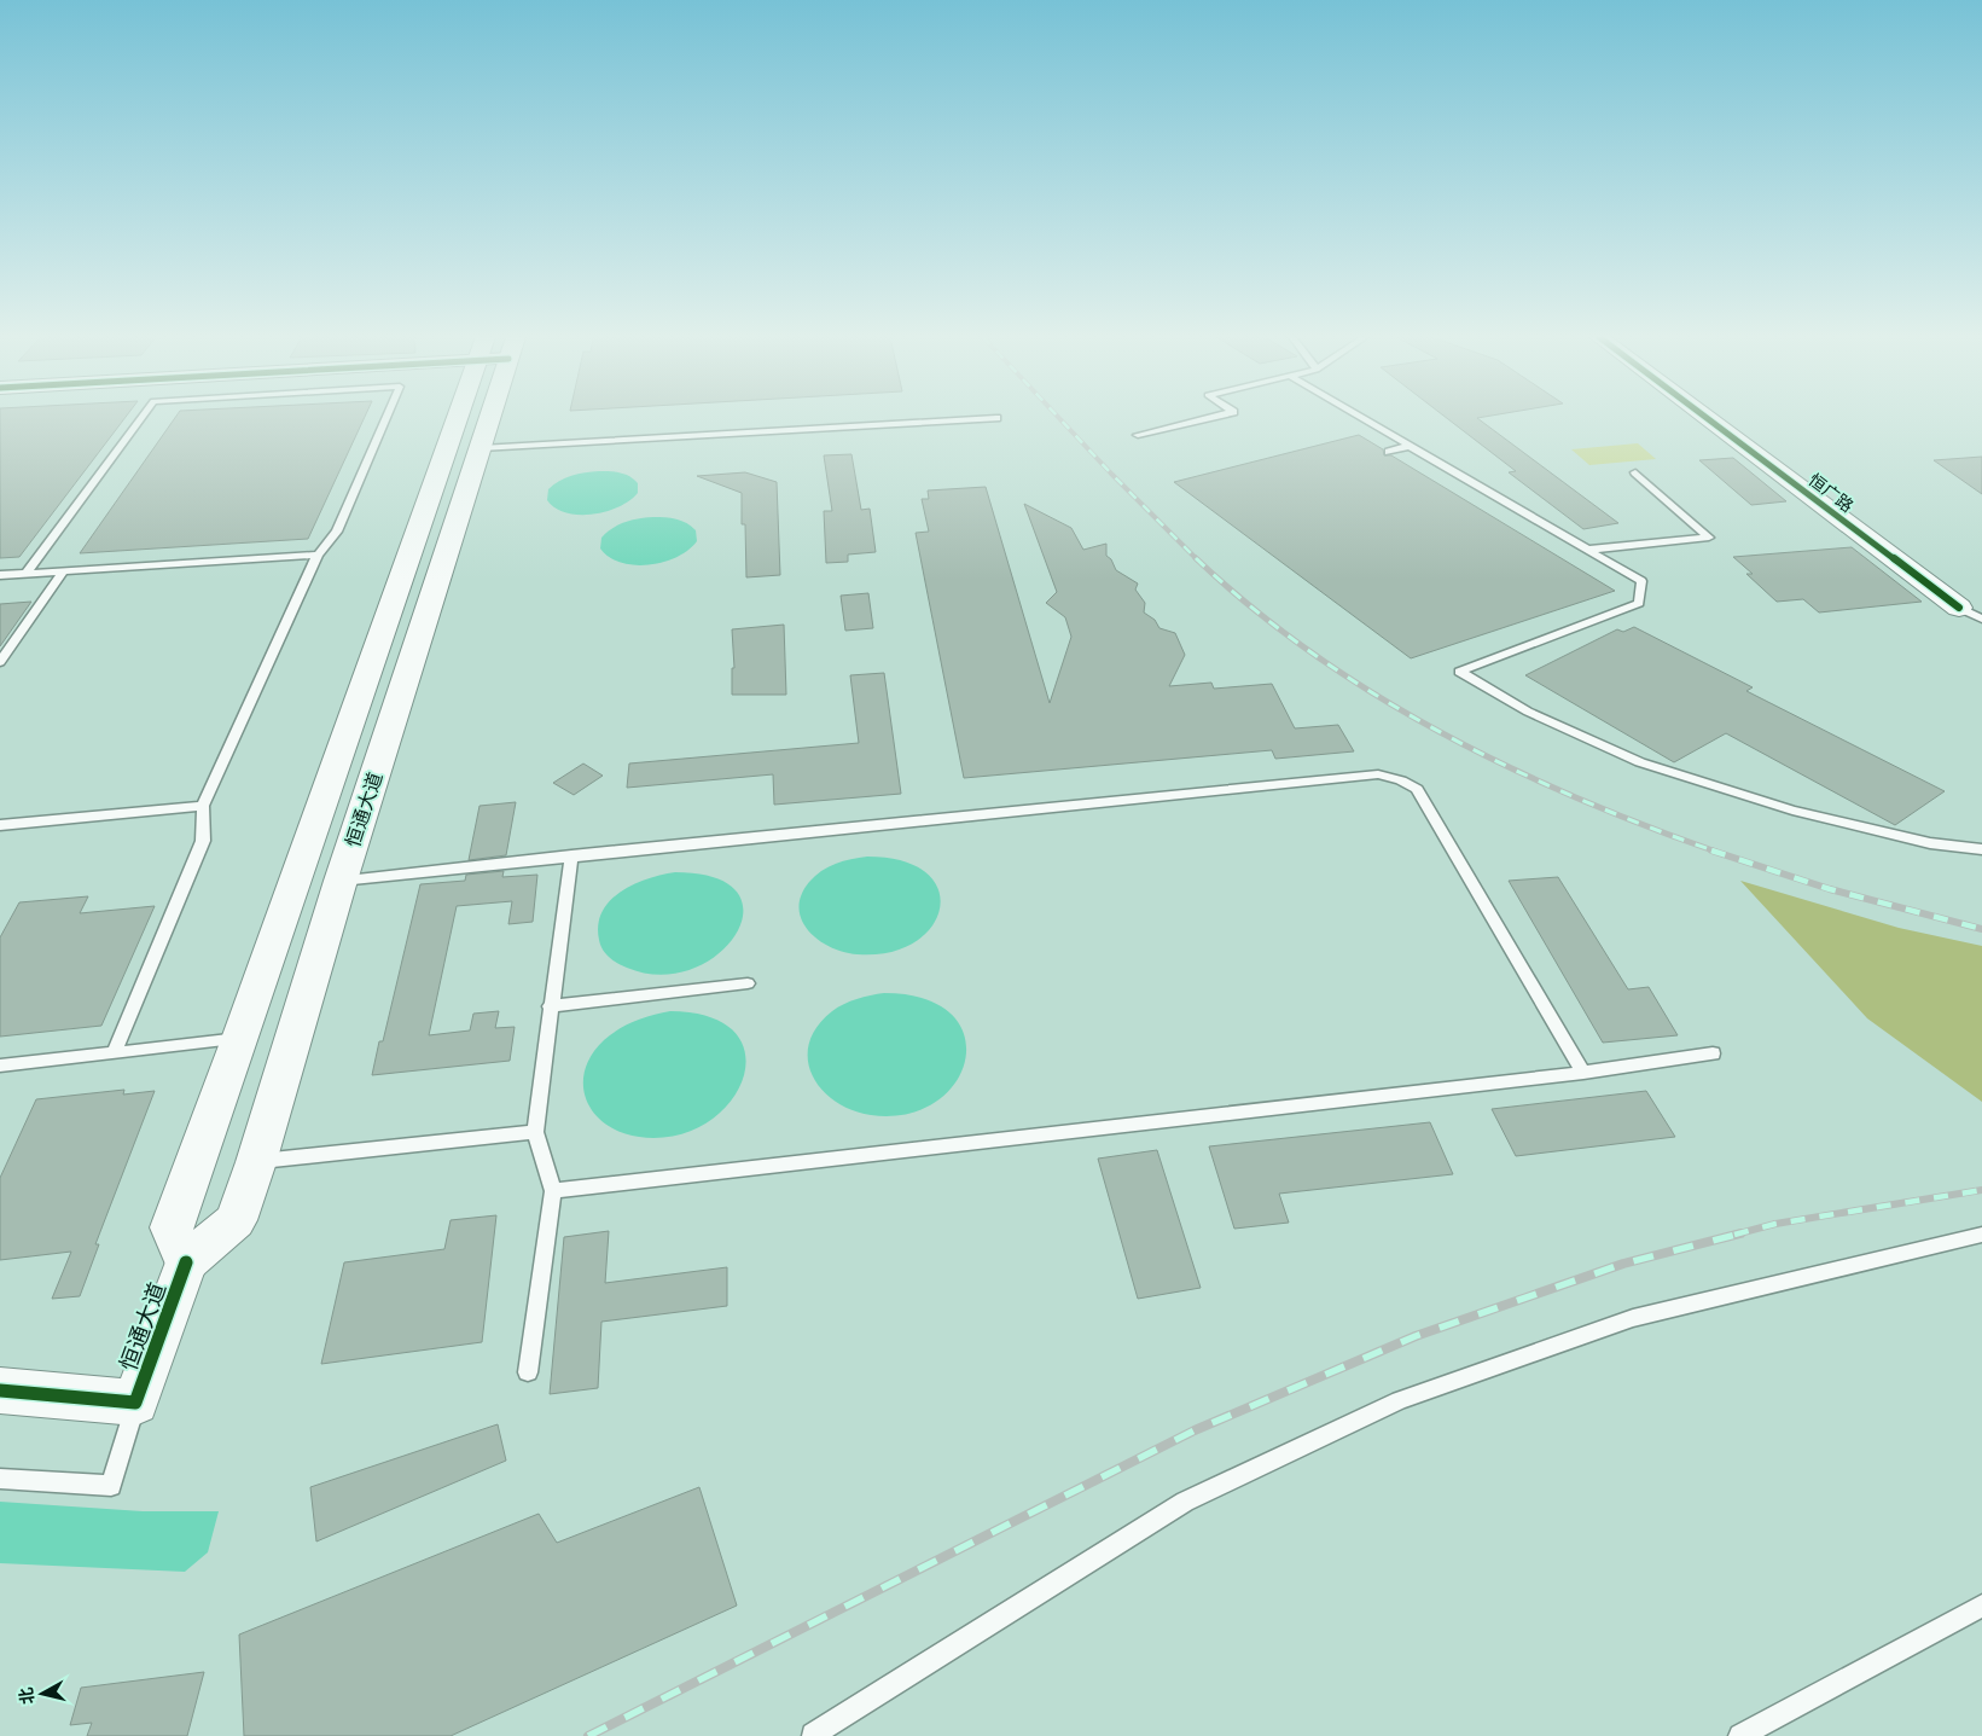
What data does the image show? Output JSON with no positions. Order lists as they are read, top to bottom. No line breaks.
{"streets":{"main road":["恒广路","恒通大道"]},"north":"left"}
